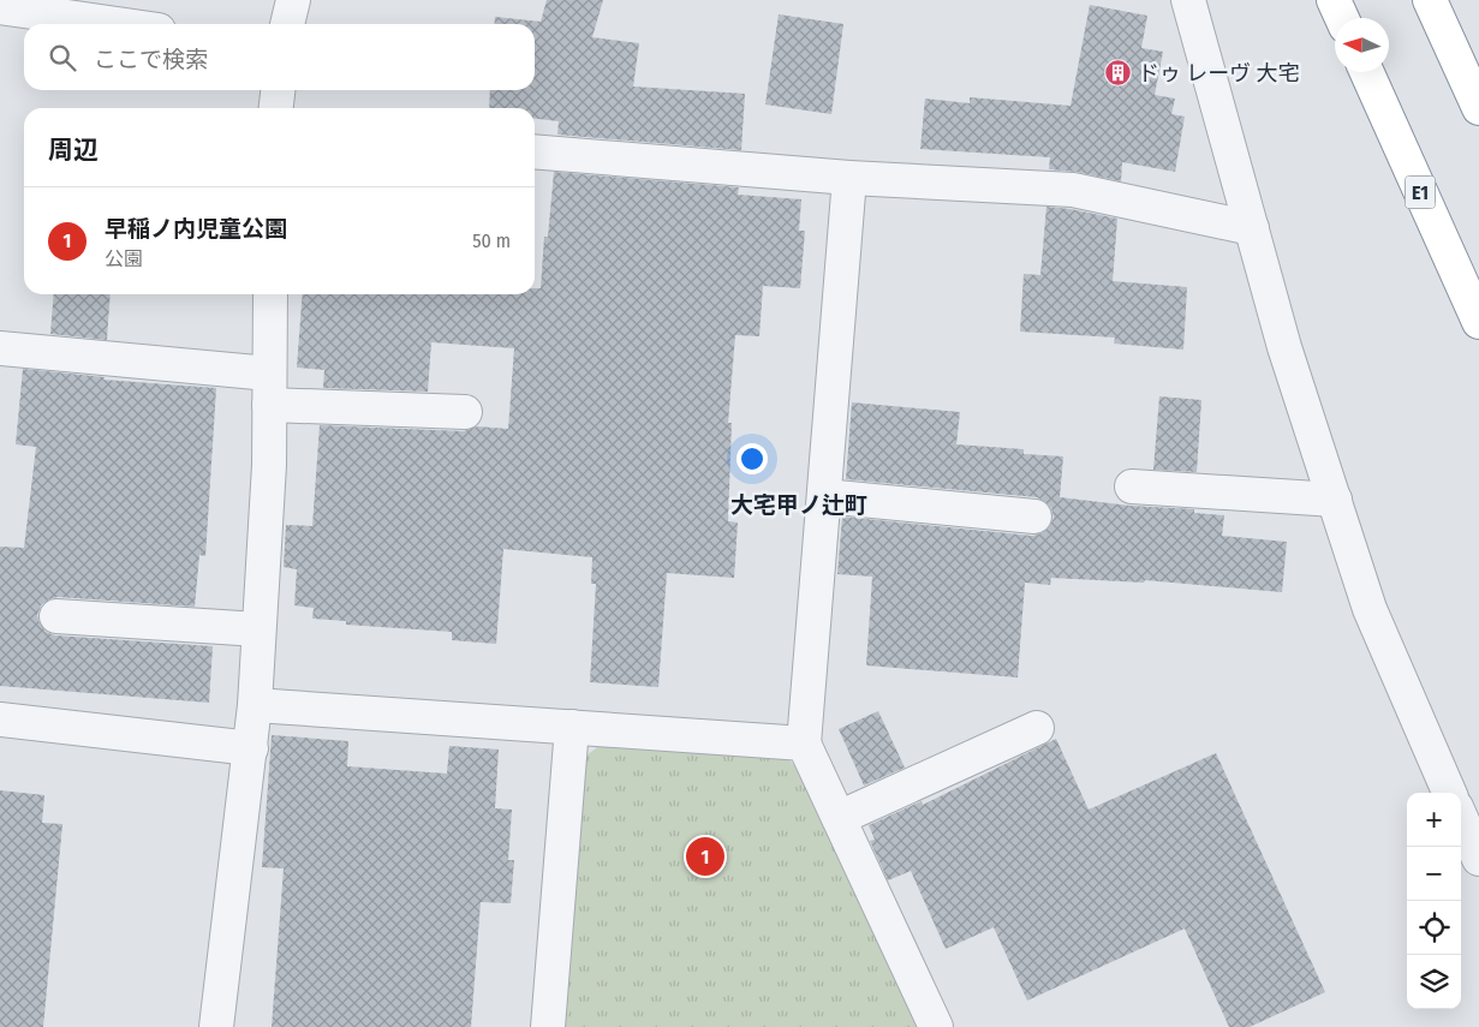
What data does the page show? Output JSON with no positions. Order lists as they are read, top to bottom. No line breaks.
{"streets":{"highway":["E1"]},"districts":["大宅甲ノ辻町"],"places":{"building":["ドゥ レーヴ 大宅"]},"north":"left","page":{"search":"ここで検索","heading":"周辺","list":[{"mark":"1","name":"早稲ノ内児童公園","note":"公園","value":"50 m"}],"map_buttons":["+","−"],"pins":"1"}}
